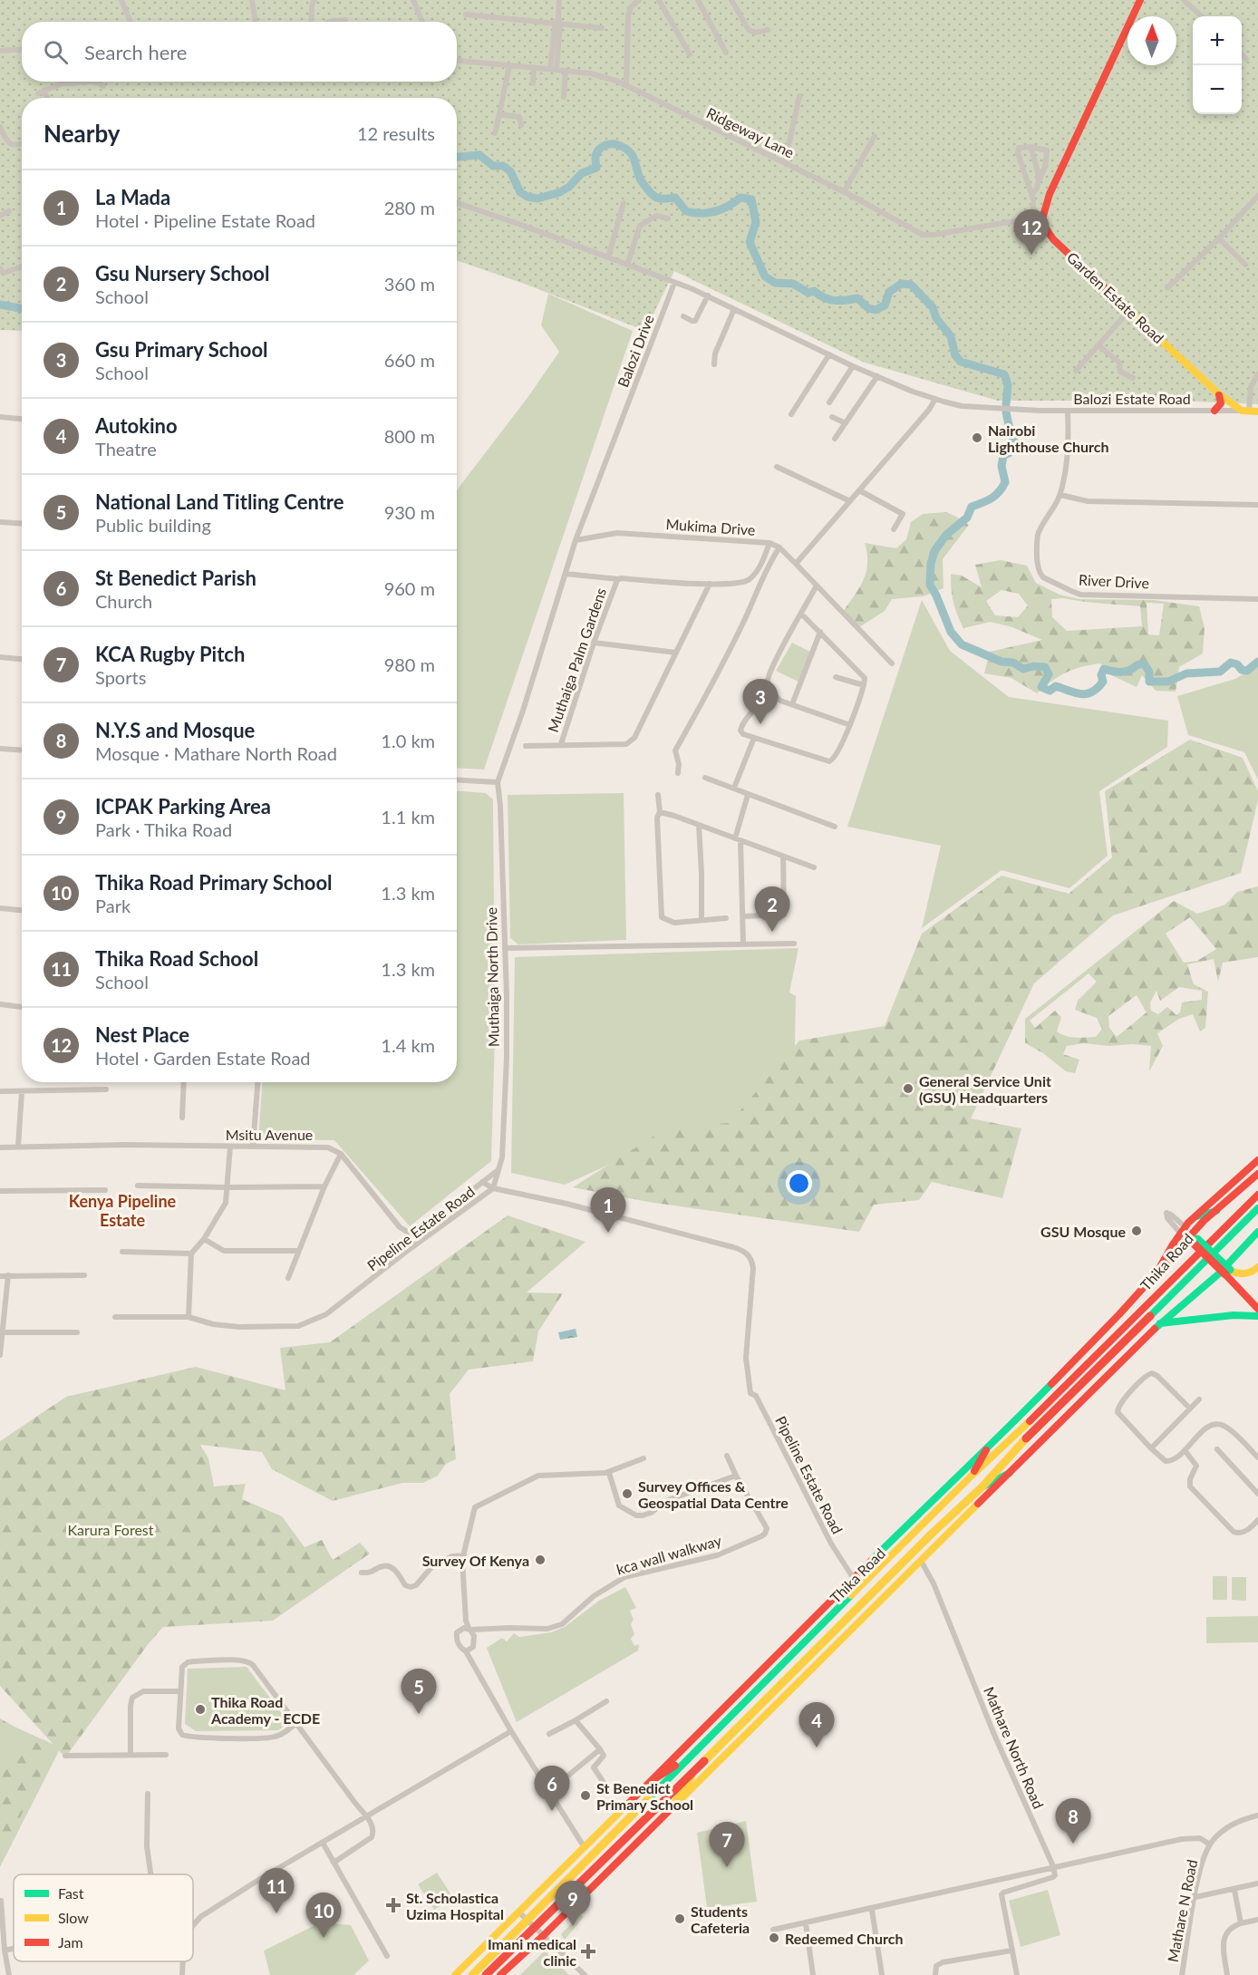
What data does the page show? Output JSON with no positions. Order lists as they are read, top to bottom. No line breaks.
{"streets":{"main road":["Garden Estate Road","Thika Road"],"street":["Ridgeway Lane","Balozi Drive","Balozi Estate Road","Mukima Drive","River Drive","Muthaiga Palm Gardens","Muthaiga North Drive","Msitu Avenue","Pipeline Estate Road","kca wall walkway","Mathare North Road","Mathare N Road"]},"crossings":[["Ridgeway Lane","Garden Estate Road"],["Garden Estate Road","Balozi Estate Road"],["Balozi Drive","Mukima Drive"],["Balozi Drive","Muthaiga North Drive"],["Balozi Estate Road","River Drive"],["Mukima Drive","Muthaiga Palm Gardens"],["Pipeline Estate Road","Thika Road"]],"districts":["Kenya Pipeline Estate"],"parks":["Karura Forest"],"places":{"other":["Nairobi Lighthouse Church","General Service Unit (GSU) Headquarters","GSU Mosque","Survey Offices & Geospatial Data Centre","Survey Of Kenya","Thika Road Academy - ECDE","St Benedict Primary School","Students Cafeteria","Redeemed Church"],"health":["St. Scholastica Uzima Hospital","Imani medical clinic"]},"legend":["Fast","Slow","Jam"],"north":"top","page":{"map_buttons":["+","−"],"search":"Search here","heading":["Nearby","12 results"],"list":[{"mark":"1","name":"La Mada","note":"Hotel · Pipeline Estate Road","value":"280 m"},{"mark":"2","name":"Gsu Nursery School","note":"School","value":"360 m"},{"mark":"3","name":"Gsu Primary School","note":"School","value":"660 m"},{"mark":"4","name":"Autokino","note":"Theatre","value":"800 m"},{"mark":"5","name":"National Land Titling Centre","note":"Public building","value":"930 m"},{"mark":"6","name":"St Benedict Parish","note":"Church","value":"960 m"},{"mark":"7","name":"KCA Rugby Pitch","note":"Sports","value":"980 m"},{"mark":"8","name":"N.Y.S and Mosque","note":"Mosque · Mathare North Road","value":"1.0 km"},{"mark":"9","name":"ICPAK Parking Area","note":"Park · Thika Road","value":"1.1 km"},{"mark":"10","name":"Thika Road Primary School","note":"Park","value":"1.3 km"},{"mark":"11","name":"Thika Road School","note":"School","value":"1.3 km"},{"mark":"12","name":"Nest Place","note":"Hotel · Garden Estate Road","value":"1.4 km"}],"pins":["12","3","2","1","5","4","6","8","7","11","9","10"]}}
